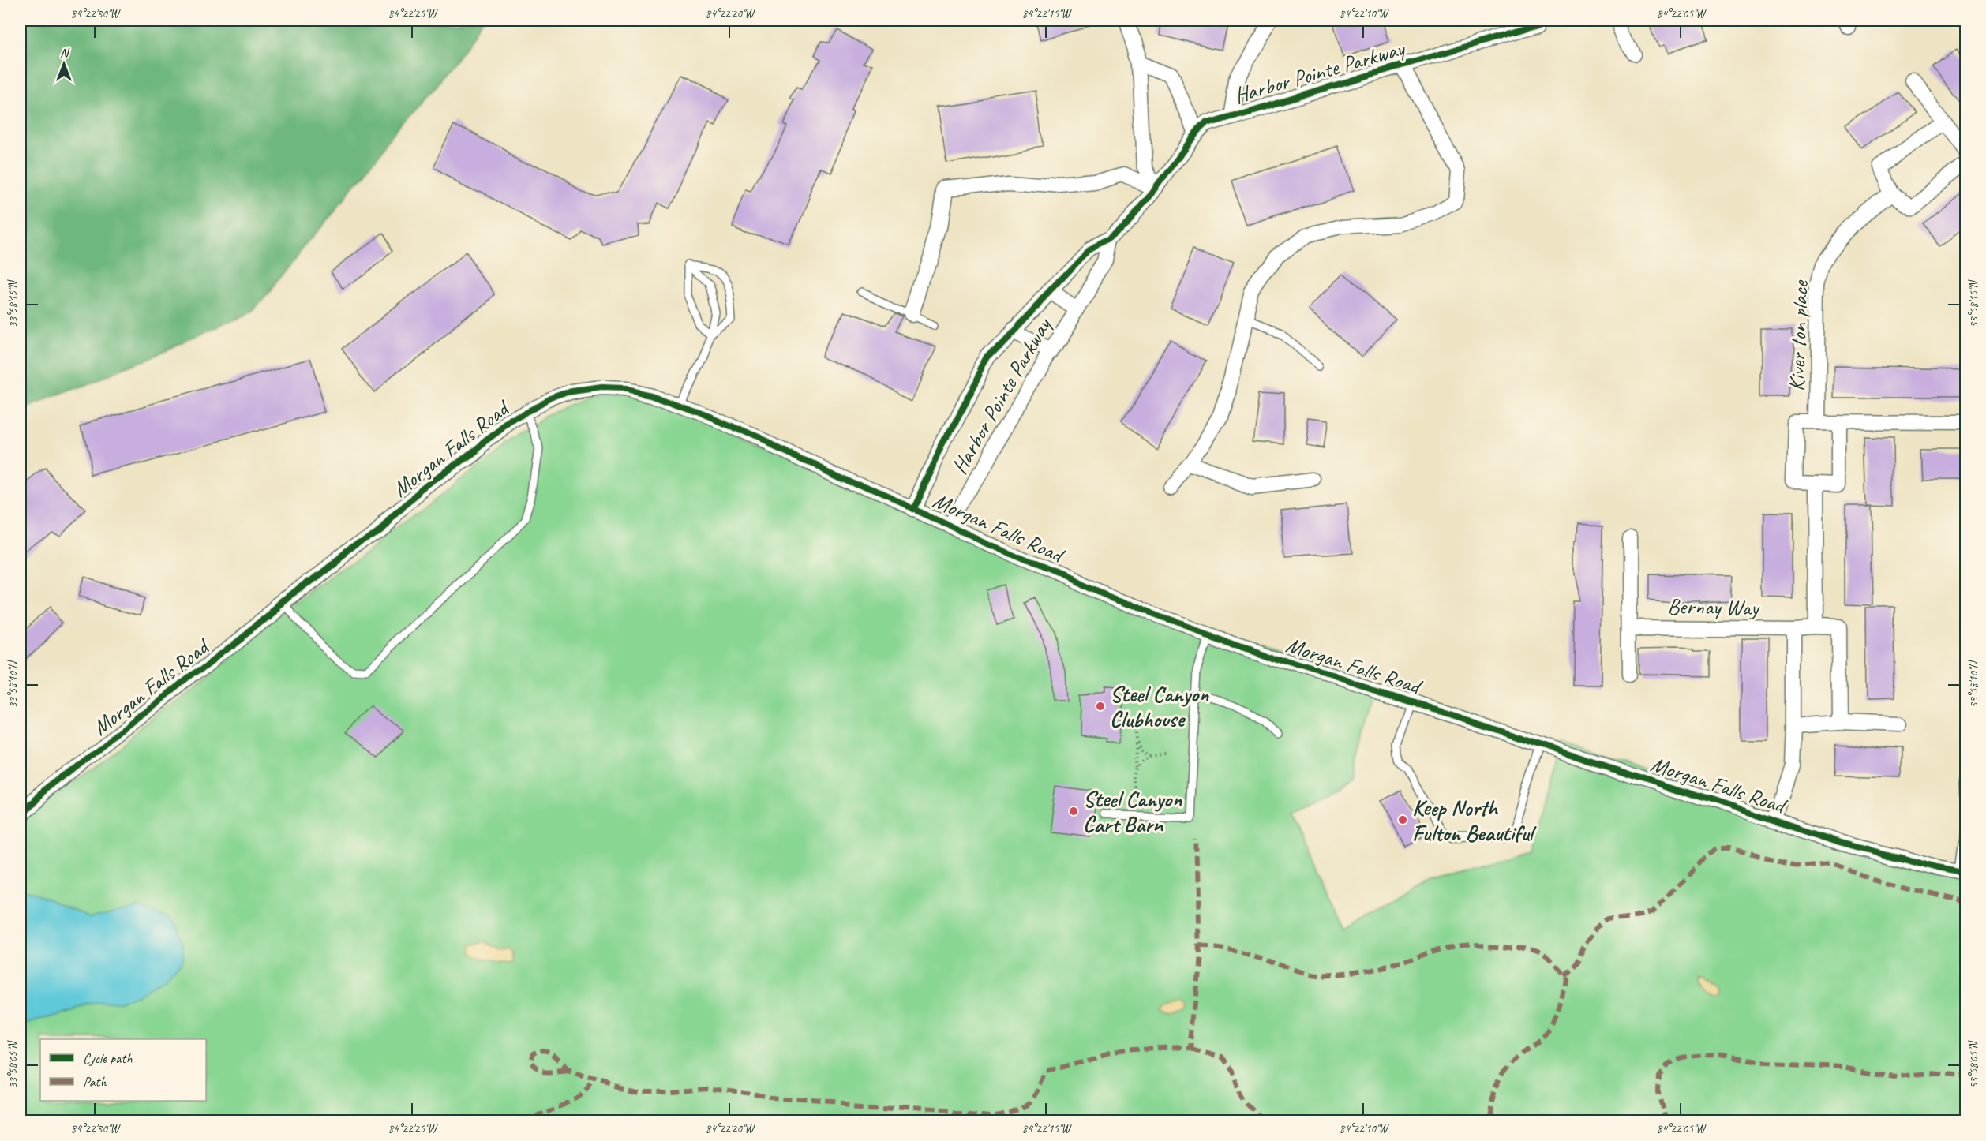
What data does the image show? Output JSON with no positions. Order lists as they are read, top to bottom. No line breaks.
{"streets":{"street":["Harbor Pointe Parkway","Kiver ton place","Morgan Falls Road","Bernay Way"]},"crossings":[["Harbor Pointe Parkway","Morgan Falls Road"]],"places":["Steel Canyon Clubhouse","Steel Canyon Cart Barn","Keep North Fulton Beautiful"],"legend":["Cycle path","Path"],"north":"top","coordinates":["84°22'30\"W","84°22'25\"W","84°22'20\"W","84°22'15\"W","84°22'10\"W","84°22'05\"W","33°58'15\"N","33°58'10\"N","33°58'05\"N"]}
